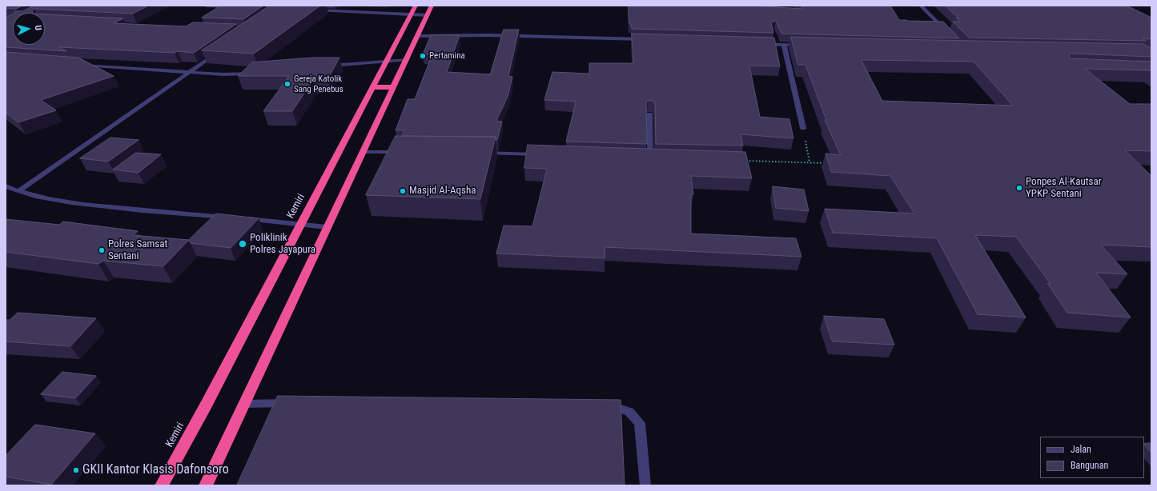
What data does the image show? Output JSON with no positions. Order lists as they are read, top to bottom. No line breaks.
{"streets":{"highway":["Kemiri"]},"places":["Pertamina","Gereja Katolik Sang Penebus","Ponpes Al-Kautsar YPKP Sentani","Masjid Al-Aqsha","Poliklinik Polres Jayapura","Polres Samsat Sentani","GKII Kantor Klasis Dafonsoro"],"legend":["Jalan","Bangunan"],"north":"right"}
